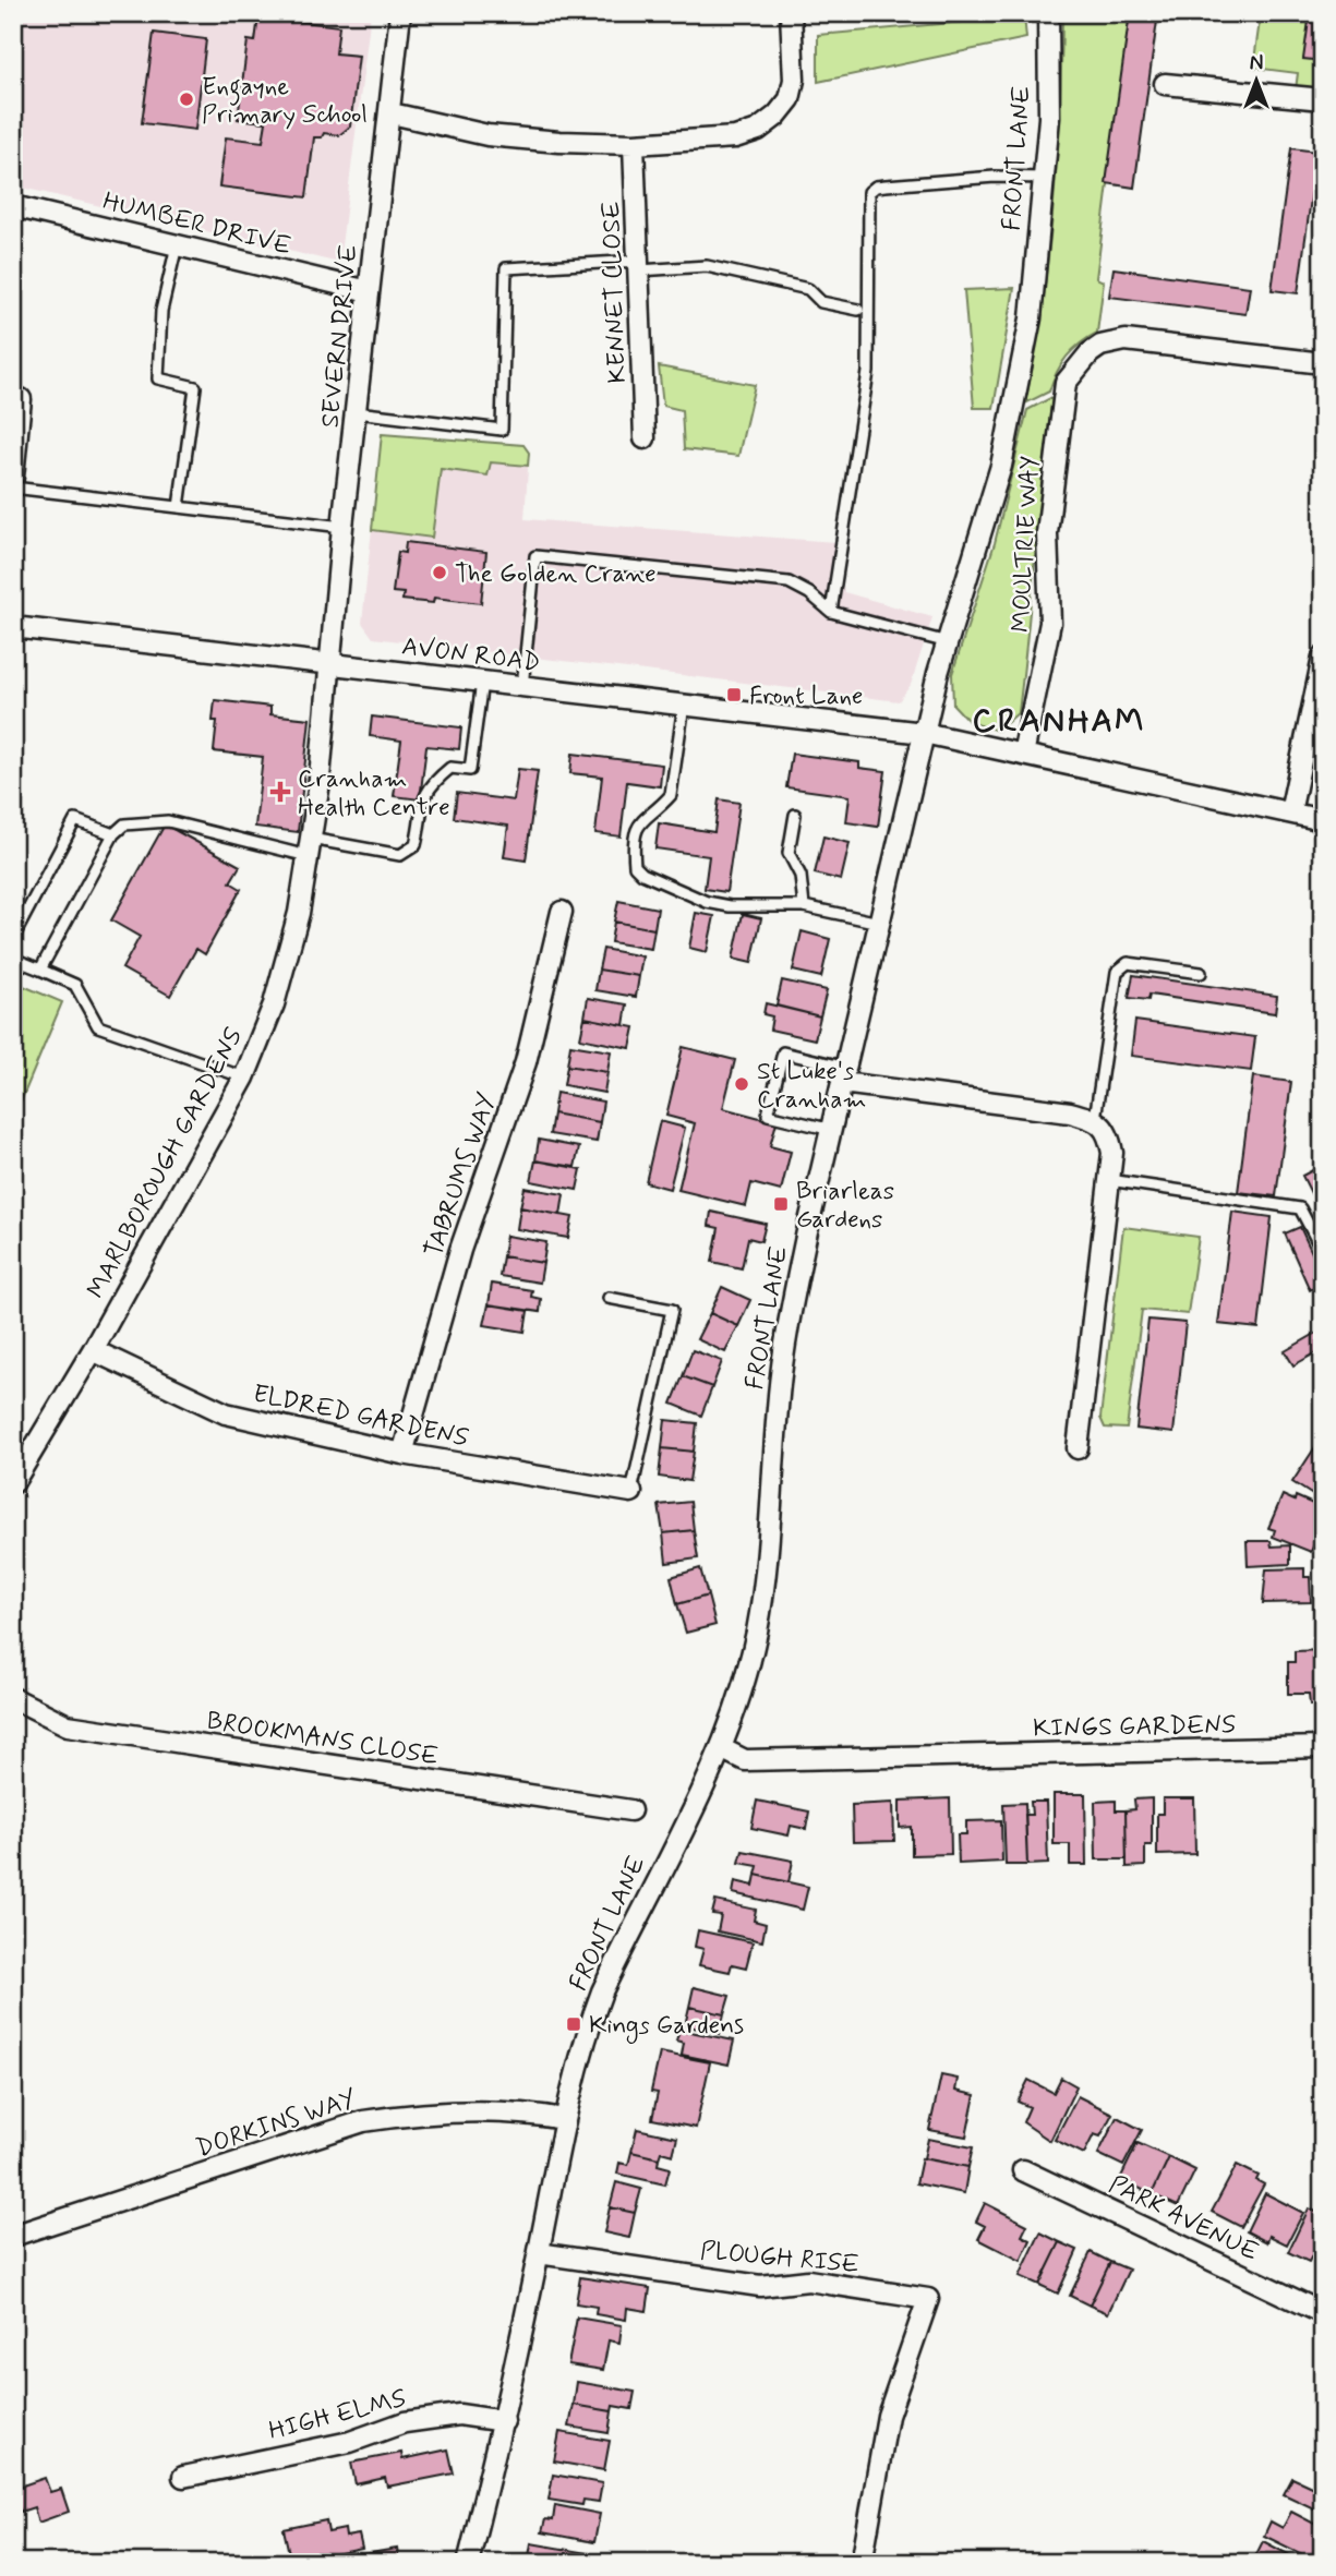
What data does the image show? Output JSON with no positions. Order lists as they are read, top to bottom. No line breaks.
{"streets":{"street":["FRONT LANE","HUMBER DRIVE","KENNET CLOSE","SEVERN DRIVE","MOULTRIE WAY","AVON ROAD","MARLBOROUGH GARDENS","TABRUMS WAY","ELDRED GARDENS","KINGS GARDENS","BROOKMANS CLOSE","DORKINS WAY","PARK AVENUE","PLOUGH RISE","HIGH ELMS"]},"crossings":[["FRONT LANE","AVON ROAD"],["FRONT LANE","KINGS GARDENS"],["FRONT LANE","DORKINS WAY"],["FRONT LANE","PLOUGH RISE"],["FRONT LANE","HIGH ELMS"],["HUMBER DRIVE","SEVERN DRIVE"],["SEVERN DRIVE","AVON ROAD"],["SEVERN DRIVE","MARLBOROUGH GARDENS"],["MOULTRIE WAY","AVON ROAD"],["AVON ROAD","MARLBOROUGH GARDENS"],["MARLBOROUGH GARDENS","ELDRED GARDENS"],["TABRUMS WAY","ELDRED GARDENS"]],"districts":["CRANHAM"],"places":{"other":["Engayne Primary School","The Golden Crane","St Luke's Cranham"],"transit":["Front Lane","Briarleas Gardens","Kings Gardens"],"health":["Cranham Health Centre"]},"north":"top"}
